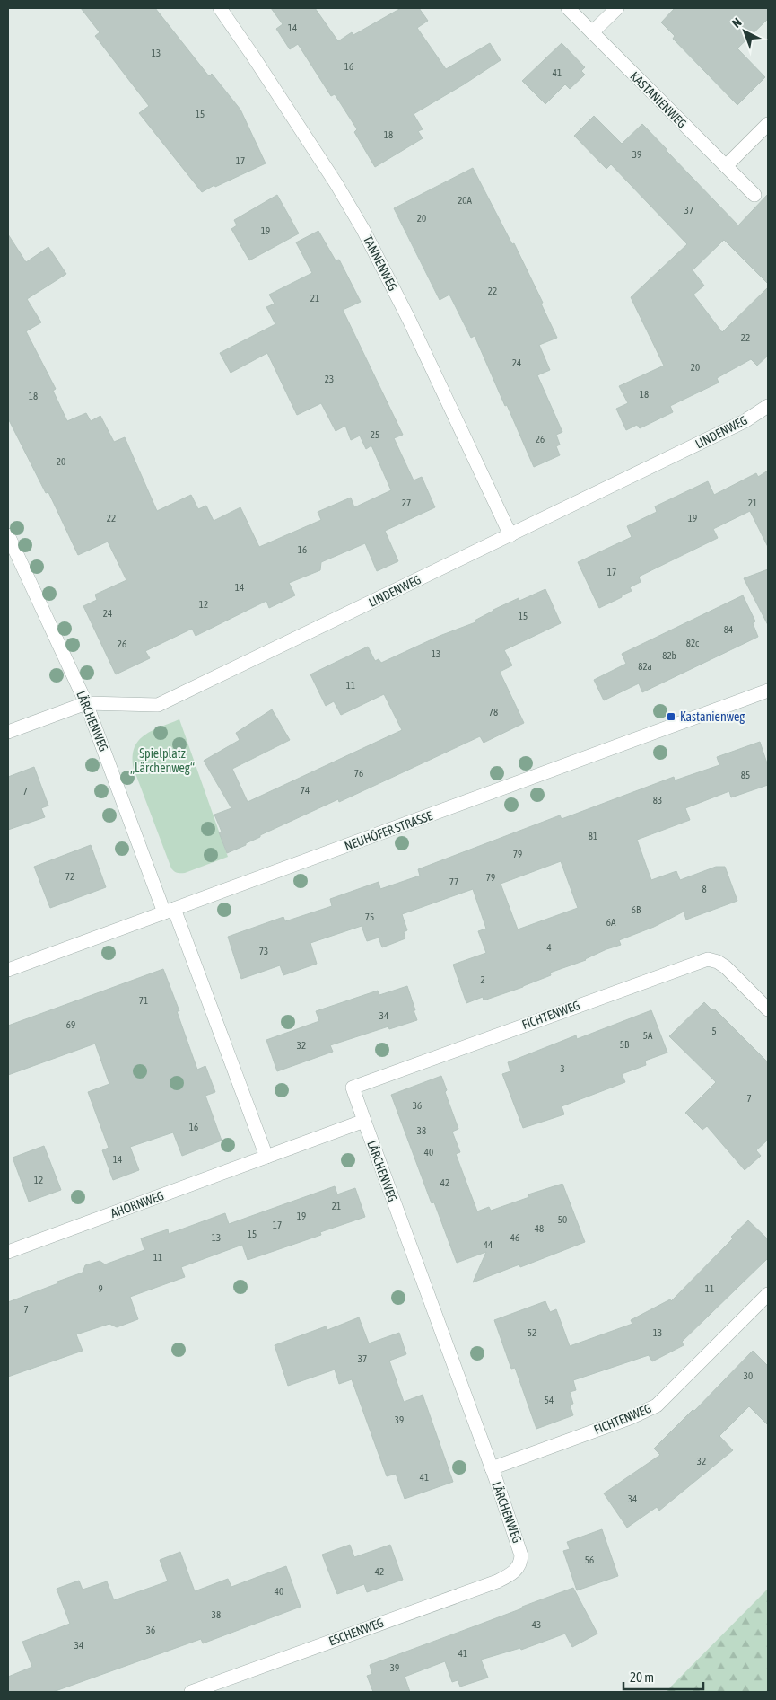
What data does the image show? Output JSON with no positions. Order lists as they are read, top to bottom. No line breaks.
{"streets":{"street":["KASTANIENWEG","TANNENWEG","LINDENWEG","LÄRCHENWEG","NEUHÖFER STRASSE","FICHTENWEG","AHORNWEG","ESCHENWEG"]},"crossings":[["TANNENWEG","LINDENWEG"],["LINDENWEG","LÄRCHENWEG"],["LÄRCHENWEG","NEUHÖFER STRASSE"],["LÄRCHENWEG","FICHTENWEG"],["LÄRCHENWEG","AHORNWEG"],["LÄRCHENWEG","ESCHENWEG"]],"parks":["Spielplatz „Lärchenweg“"],"places":{"transit":["Kastanienweg"]},"house_numbers":["14","13","16","41","15","18","39","17","20A","37","20","19","22","21","22","24","20","23","18","18","25","26","20","27","21","22","19","16","17","14","12","24","15","84","82c","26","13","82b","82a","11","78","76","85","74","7","83","81","79","72","79","77","8","6B","75","6A","4","73","2","71","34","69","5","5A","5B","32","3","7","36","16","38","40","14","12","42","21","19","50","17","48","15","13","46","44","11","9","11","7","52","13","37","30","54","39","32","41","34","56","42","40","38","43","36","34","41","39"],"scale_bar":"20 m","north":"top left"}
